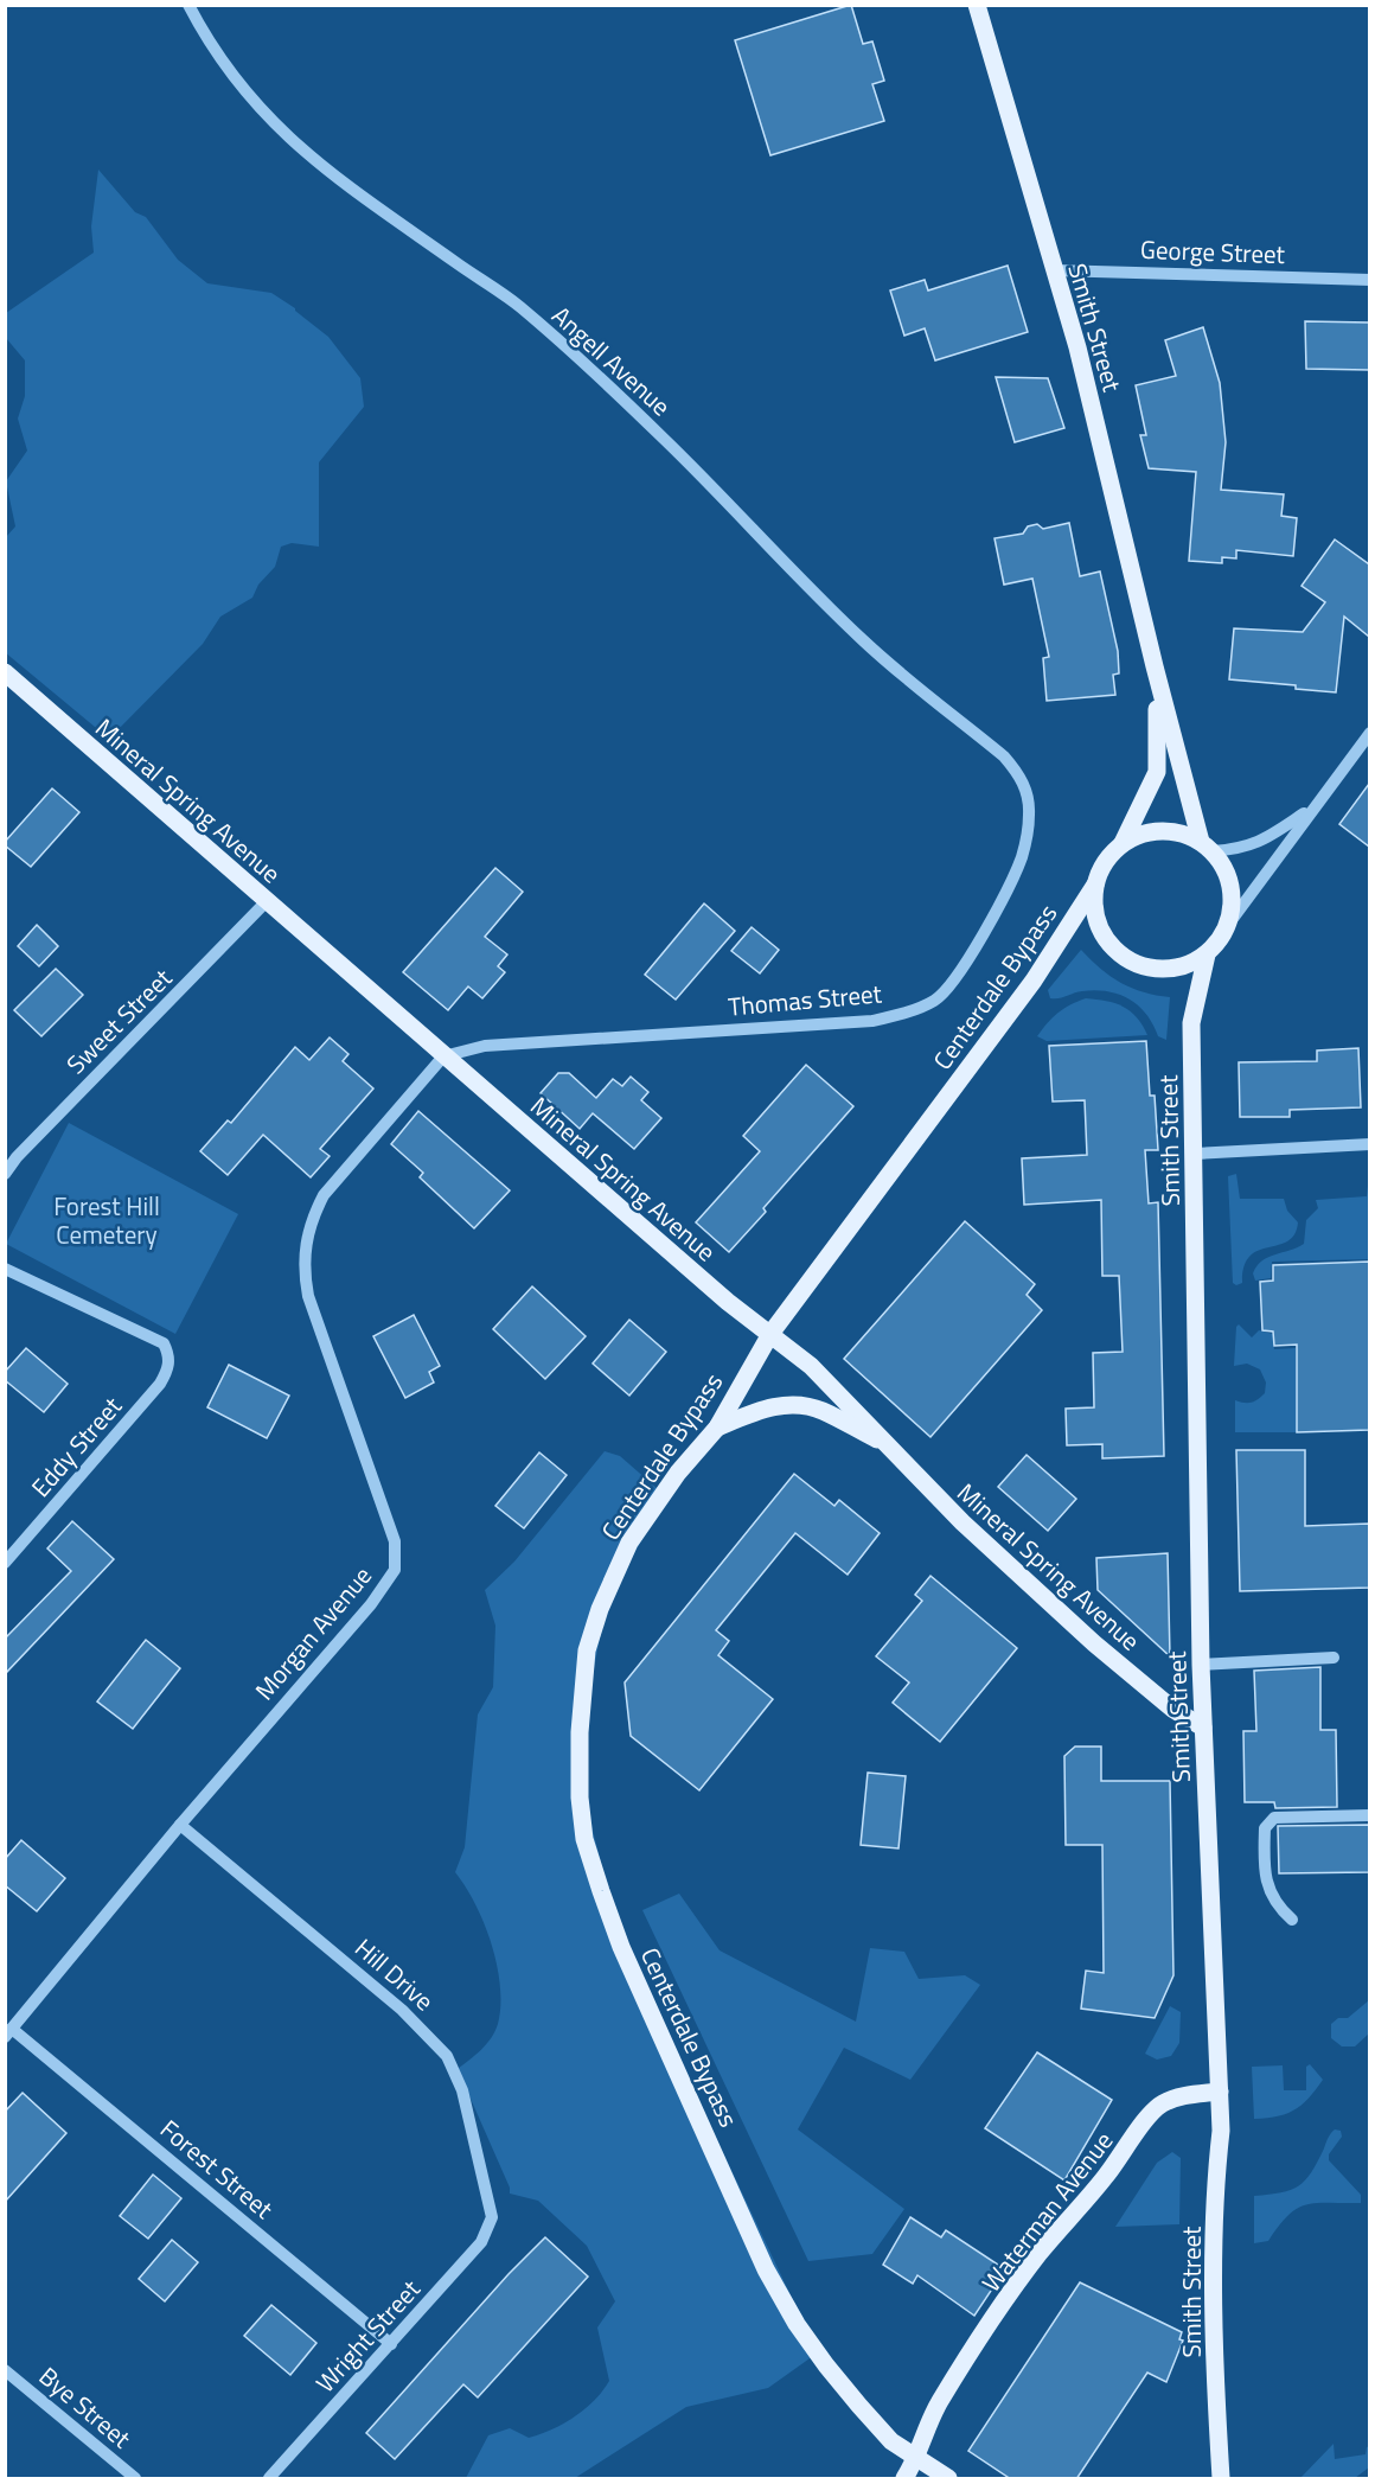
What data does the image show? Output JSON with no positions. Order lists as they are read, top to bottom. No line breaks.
{"streets":{"main road":["Smith Street","Mineral Spring Avenue","Centerdale Bypass","Waterman Avenue"],"street":["George Street","Angell Avenue","Thomas Street","Sweet Street","Eddy Street","Morgan Avenue","Hill Drive","Forest Street","Wright Street","Bye Street"]},"crossings":[["George Street","Smith Street"],["Smith Street","Mineral Spring Avenue"],["Smith Street","Centerdale Bypass"],["Smith Street","Waterman Avenue"],["Angell Avenue","Thomas Street"],["Mineral Spring Avenue","Centerdale Bypass"],["Mineral Spring Avenue","Thomas Street"],["Mineral Spring Avenue","Sweet Street"],["Mineral Spring Avenue","Morgan Avenue"],["Centerdale Bypass","Waterman Avenue"],["Thomas Street","Morgan Avenue"],["Morgan Avenue","Hill Drive"],["Morgan Avenue","Forest Street"],["Hill Drive","Wright Street"],["Forest Street","Wright Street"]],"parks":["Forest Hill Cemetery"]}
